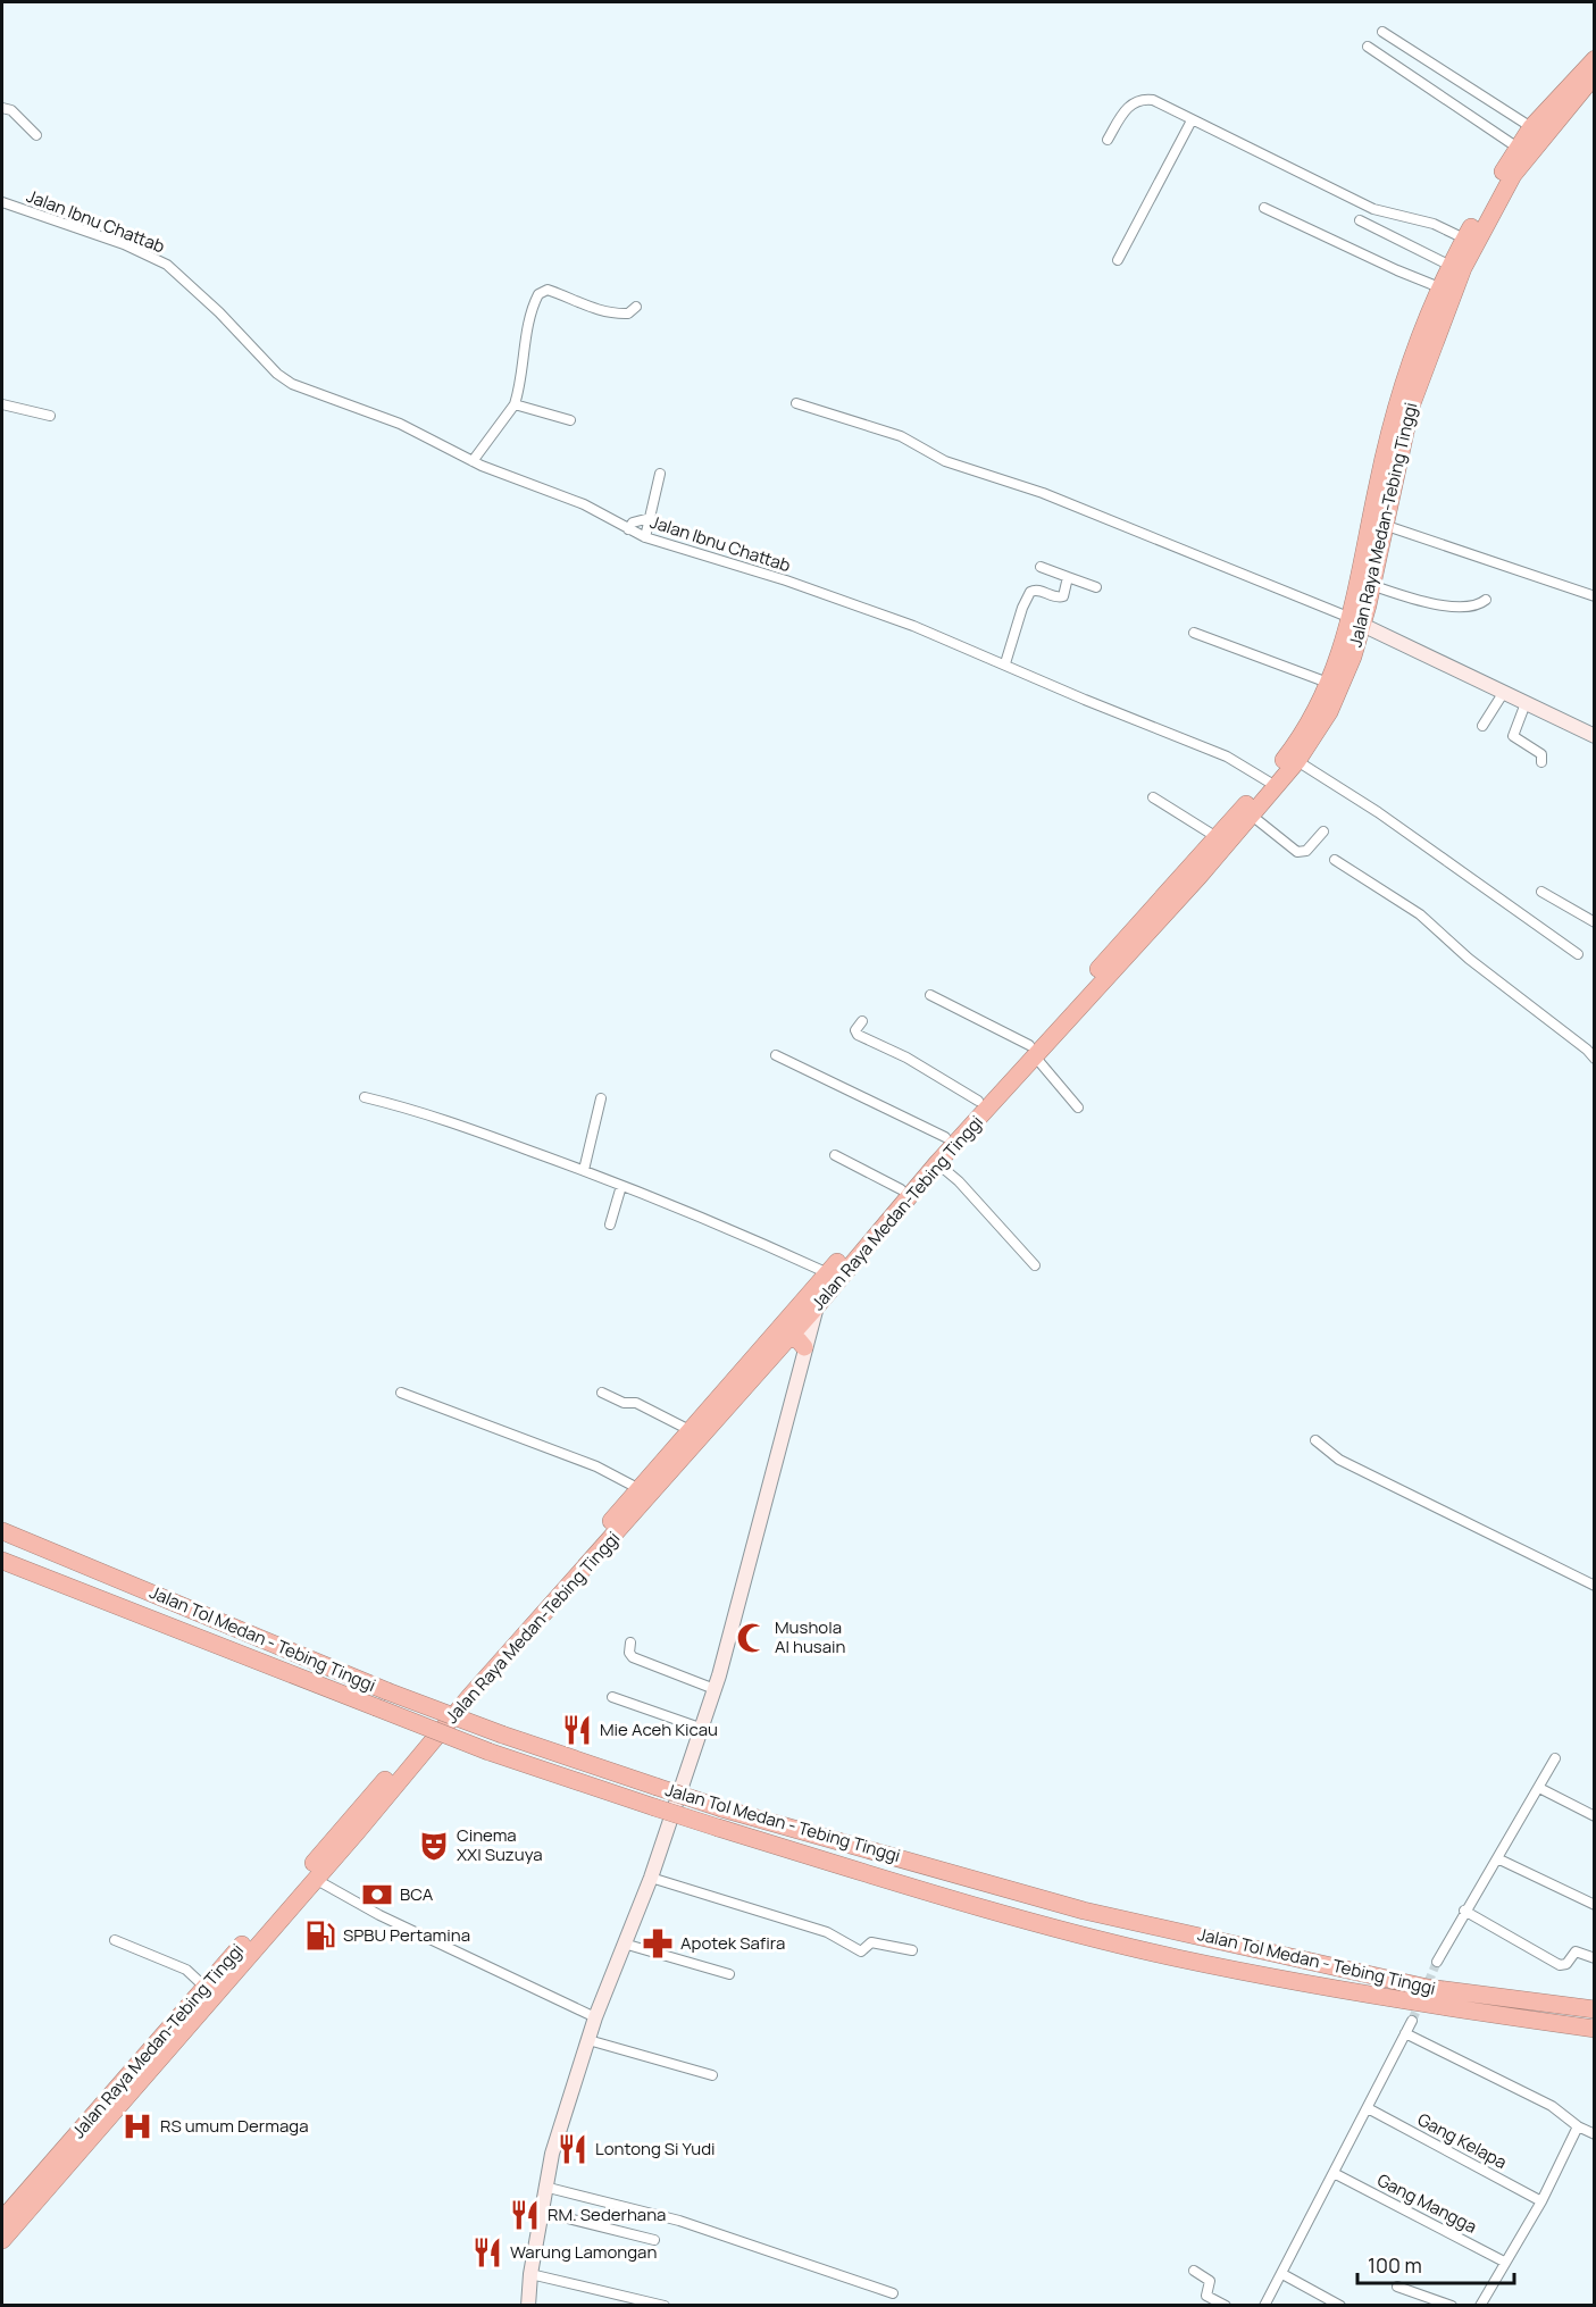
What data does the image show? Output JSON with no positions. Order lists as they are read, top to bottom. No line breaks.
{"streets":{"highway":["Jalan Raya Medan-Tebing Tinggi","Jalan Tol Medan - Tebing Tinggi"],"street":["Jalan Ibnu Chattab","Gang Kelapa","Gang Mangga"]},"crossings":[["Jalan Ibnu Chattab","Jalan Raya Medan-Tebing Tinggi"]],"places":{"mosque":["Mushola Al husain"],"restaurant":["Mie Aceh Kicau","Lontong Si Yudi","RM. Sederhana","Warung Lamongan"],"theatre":["Cinema XXI Suzuya"],"bank":["BCA"],"fuel station":["SPBU Pertamina"],"pharmacy":["Apotek Safira"],"hospital":["RS umum Dermaga"]},"scale_bar":"100 m"}
